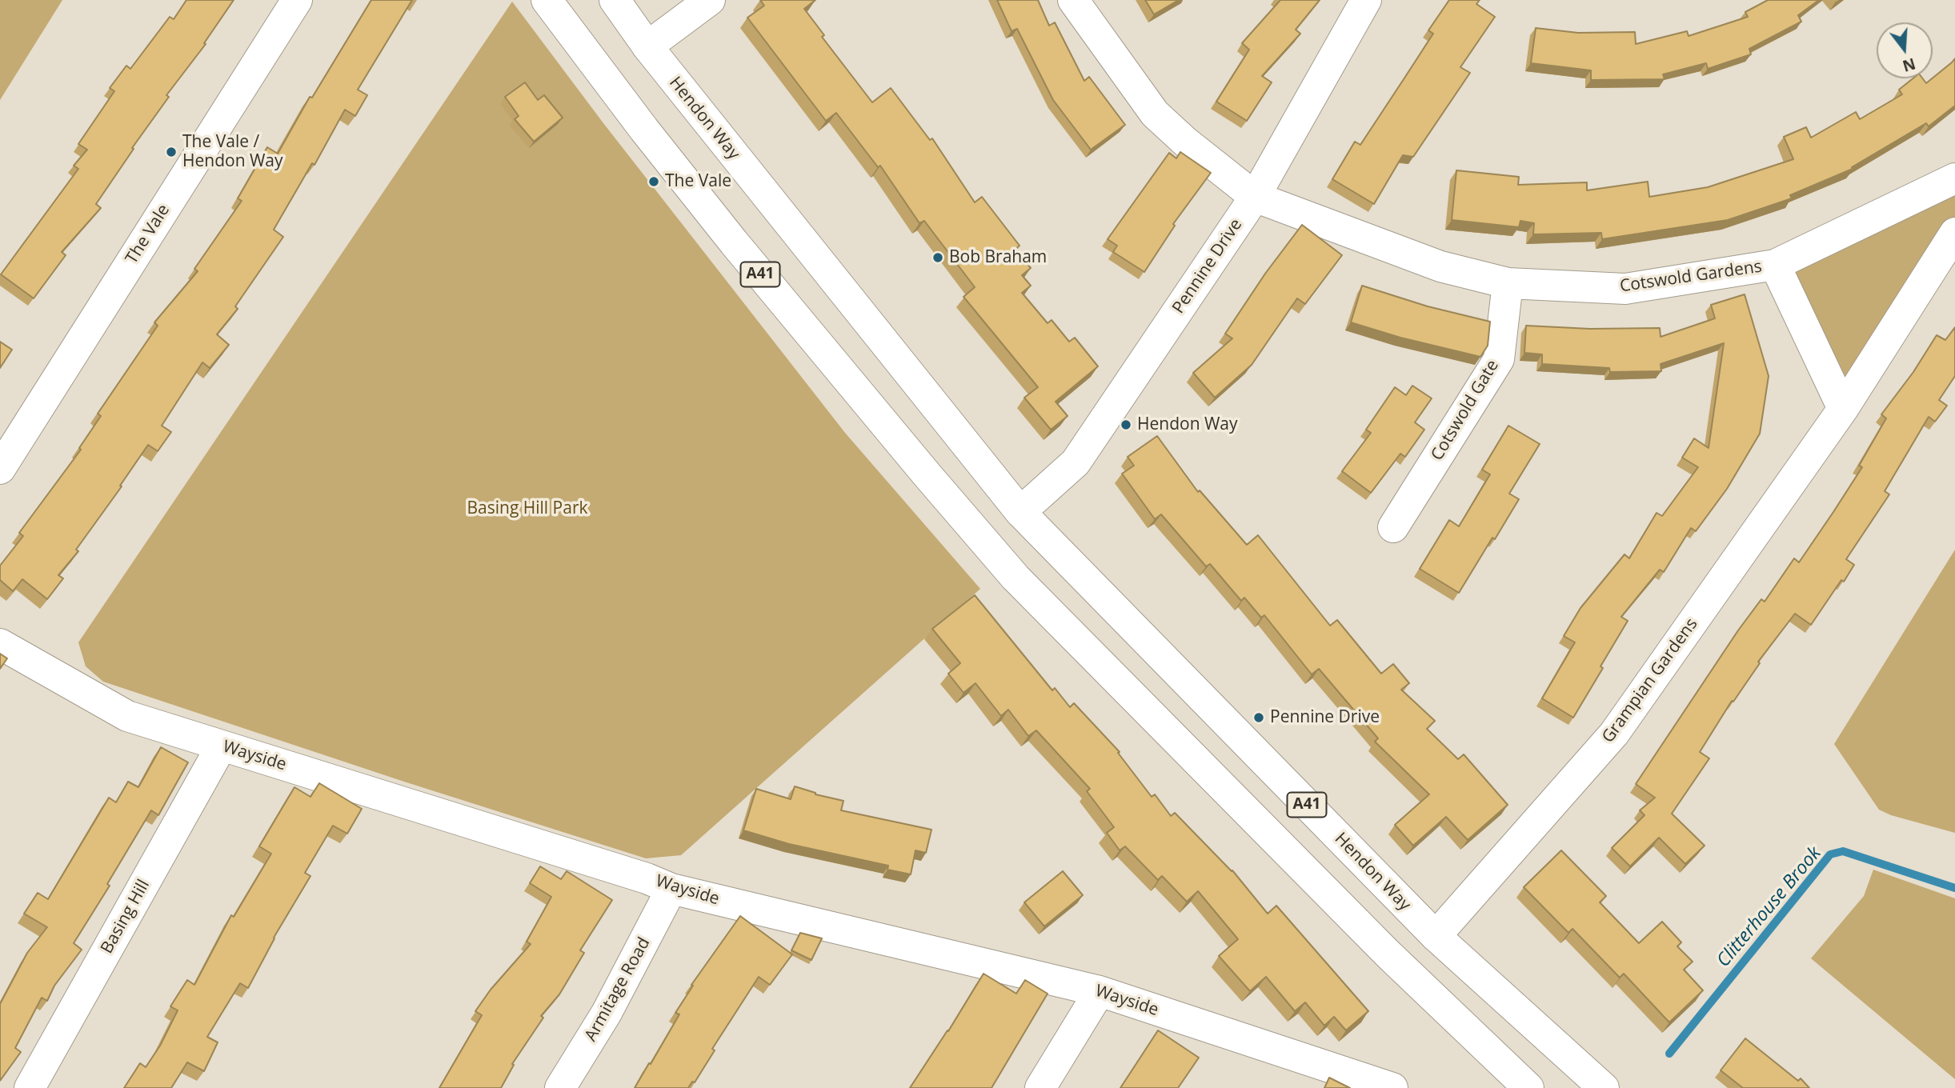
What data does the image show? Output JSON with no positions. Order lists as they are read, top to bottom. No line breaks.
{"streets":{"main road":["Hendon Way","The Vale","Pennine Drive","A41","Cotswold Gardens","Cotswold Gate","Grampian Gardens","Wayside","Basing Hill","Armitage Road"]},"crossings":[["Hendon Way","Pennine Drive"],["Hendon Way","Grampian Gardens"],["Pennine Drive","A41"],["Pennine Drive","Cotswold Gardens"],["Cotswold Gardens","Cotswold Gate"],["Wayside","Basing Hill"],["Wayside","Armitage Road"]],"water":["Clitterhouse Brook"],"parks":["Basing Hill Park"],"places":["The Vale / Hendon Way","The Vale","Bob Braham","Hendon Way","Pennine Drive"],"north":"bottom"}
